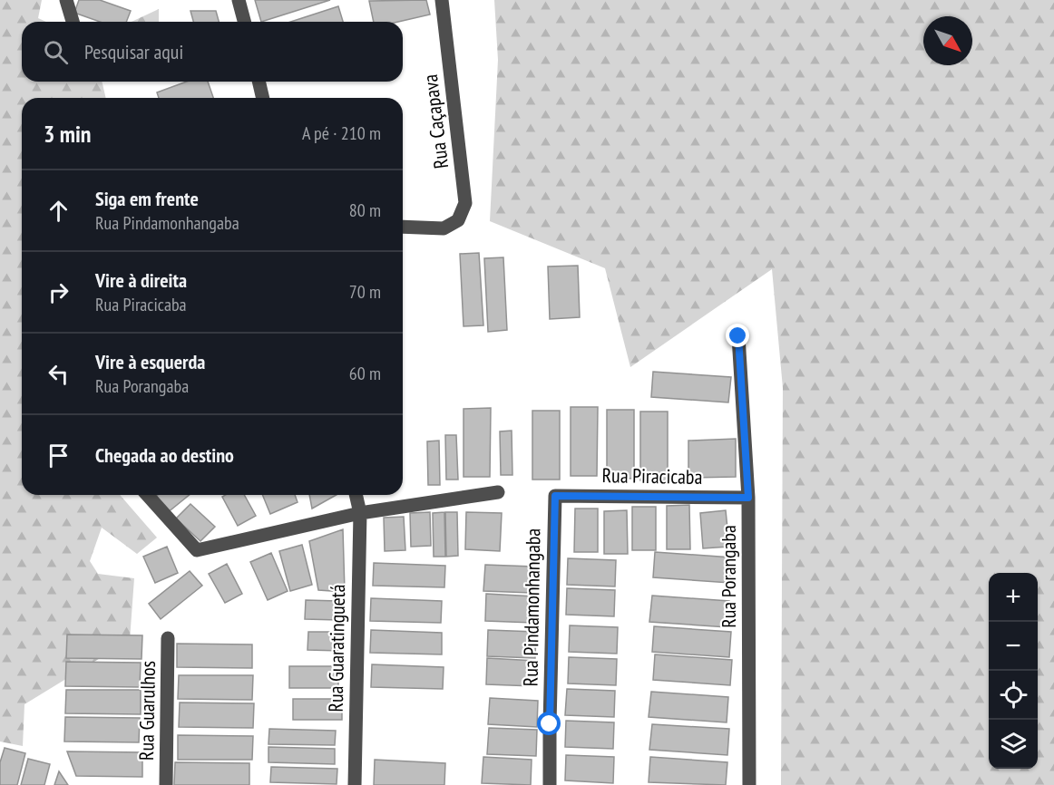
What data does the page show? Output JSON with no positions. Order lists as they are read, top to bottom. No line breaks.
{"streets":{"street":["Rua Caçapava","Rua Piracicaba","Rua Porangaba","Rua Pindamonhangaba","Rua Guaratinguetá","Rua Guarulhos"]},"crossings":[["Rua Piracicaba","Rua Porangaba"],["Rua Piracicaba","Rua Pindamonhangaba"]],"north":"bottom right","page":{"search":"Pesquisar aqui","heading":["3 min","A pé · 210 m"],"list":[["Siga em frente","Rua Pindamonhangaba","80 m"],["Vire à direita","Rua Piracicaba","70 m"],["Vire à esquerda","Rua Porangaba","60 m"],"Chegada ao destino"],"map_buttons":["+","−"]}}
